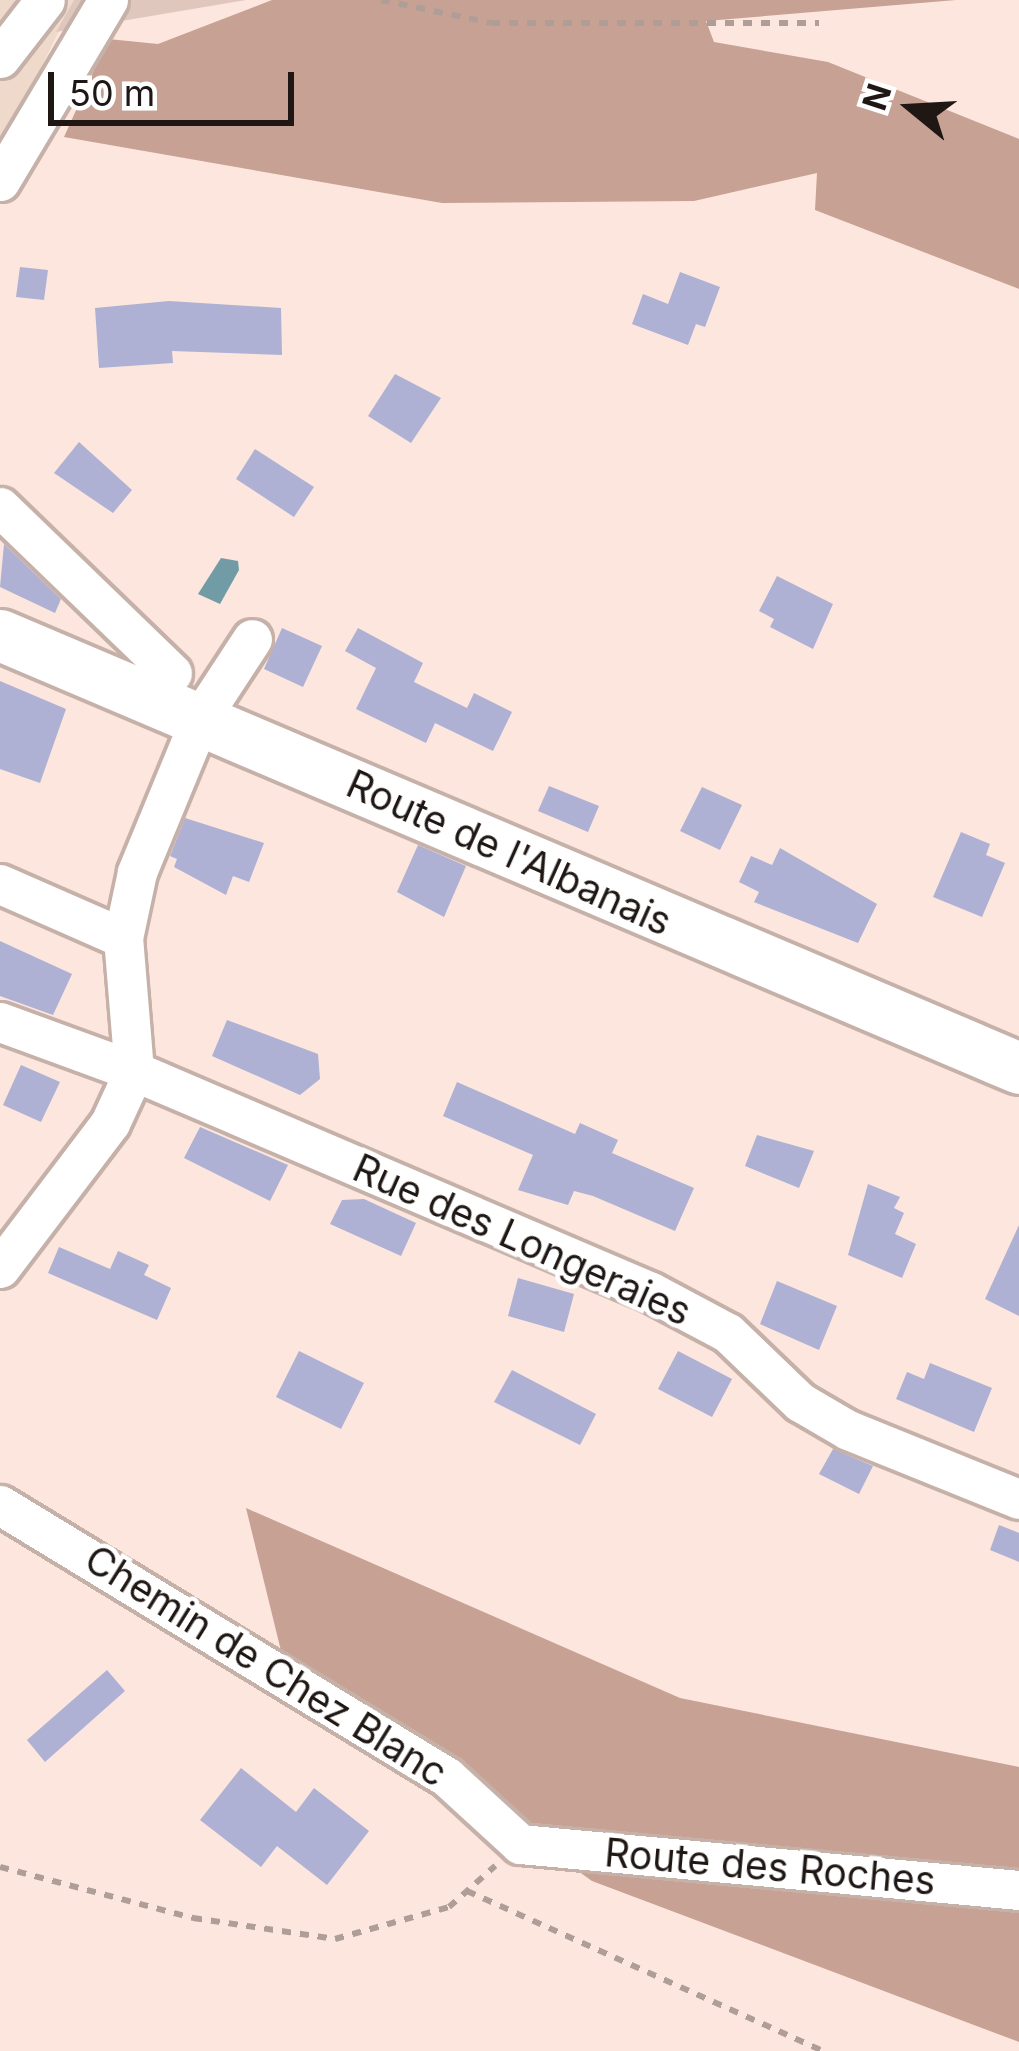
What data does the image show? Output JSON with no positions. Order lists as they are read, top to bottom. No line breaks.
{"streets":{"main road":["Route de l'Albanais"],"street":["Rue des Longeraies","Chemin de Chez Blanc","Route des Roches"]},"crossings":[["Chemin de Chez Blanc","Route des Roches"]],"scale_bar":"50 m","north":"left"}
